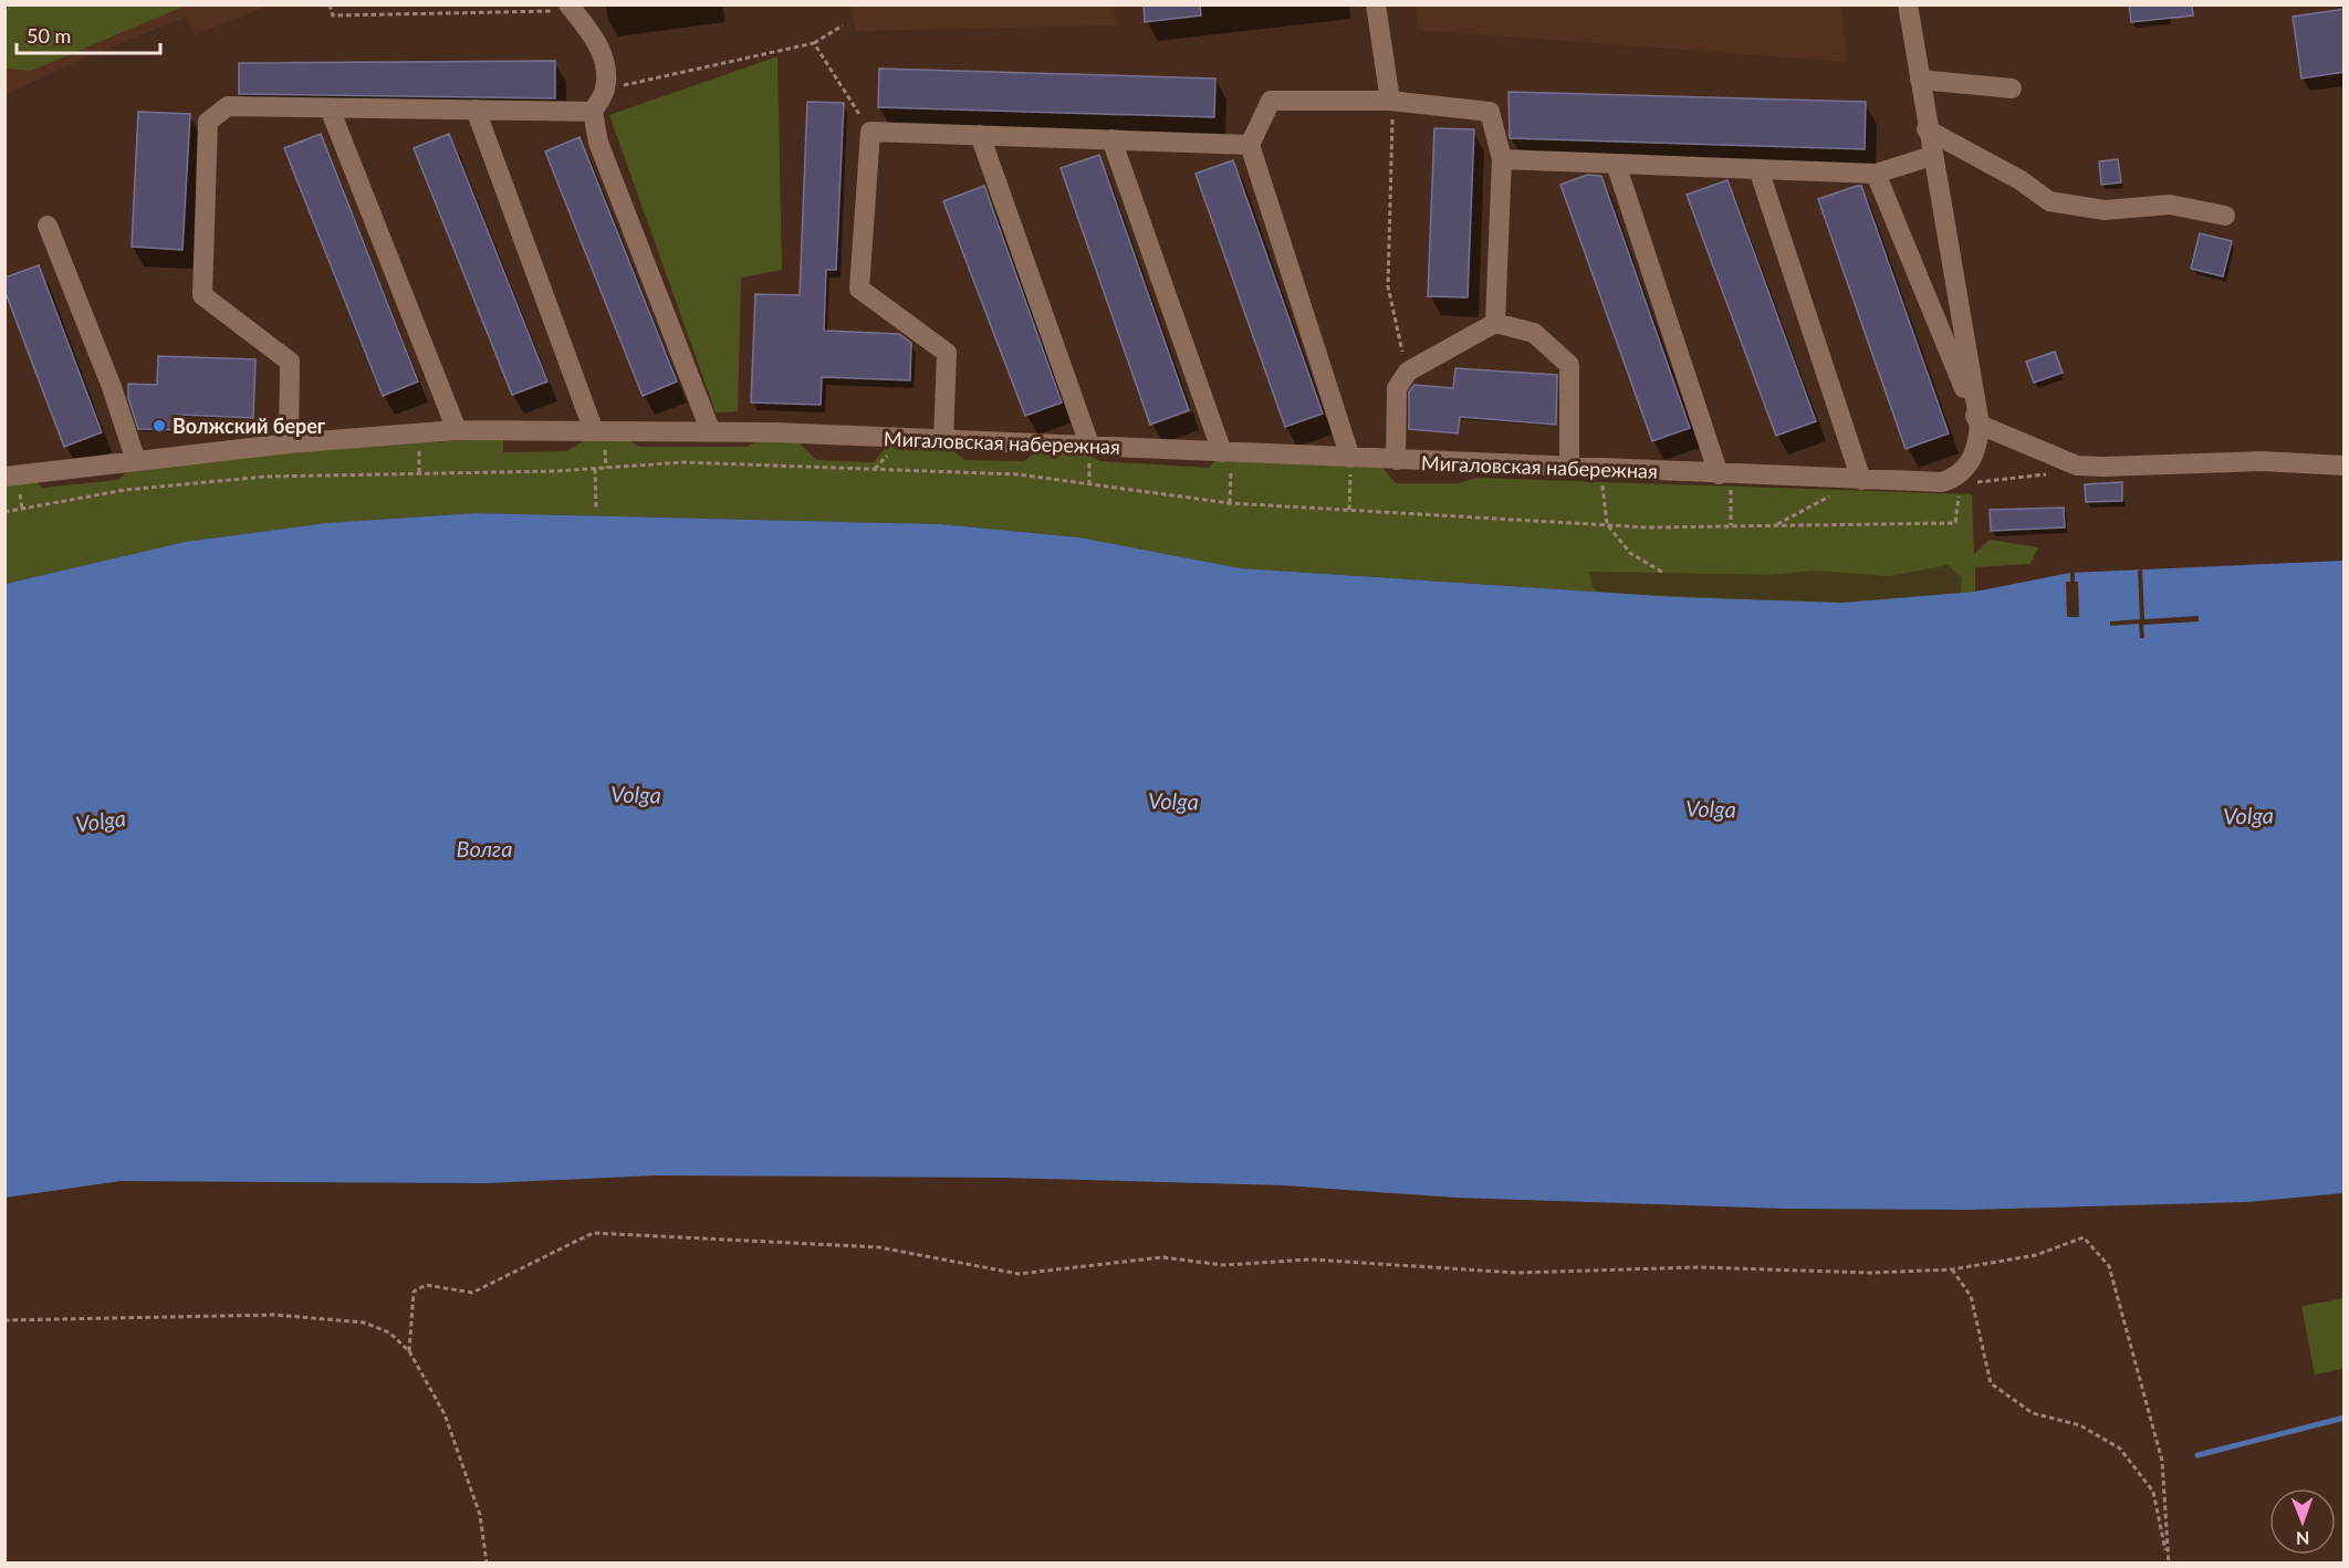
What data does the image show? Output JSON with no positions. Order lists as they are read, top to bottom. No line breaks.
{"streets":{"street":["Мигаловская набережная"]},"water":["Volga","Волга"],"places":["Волжский берег"],"scale_bar":"50 m","north":"bottom"}
